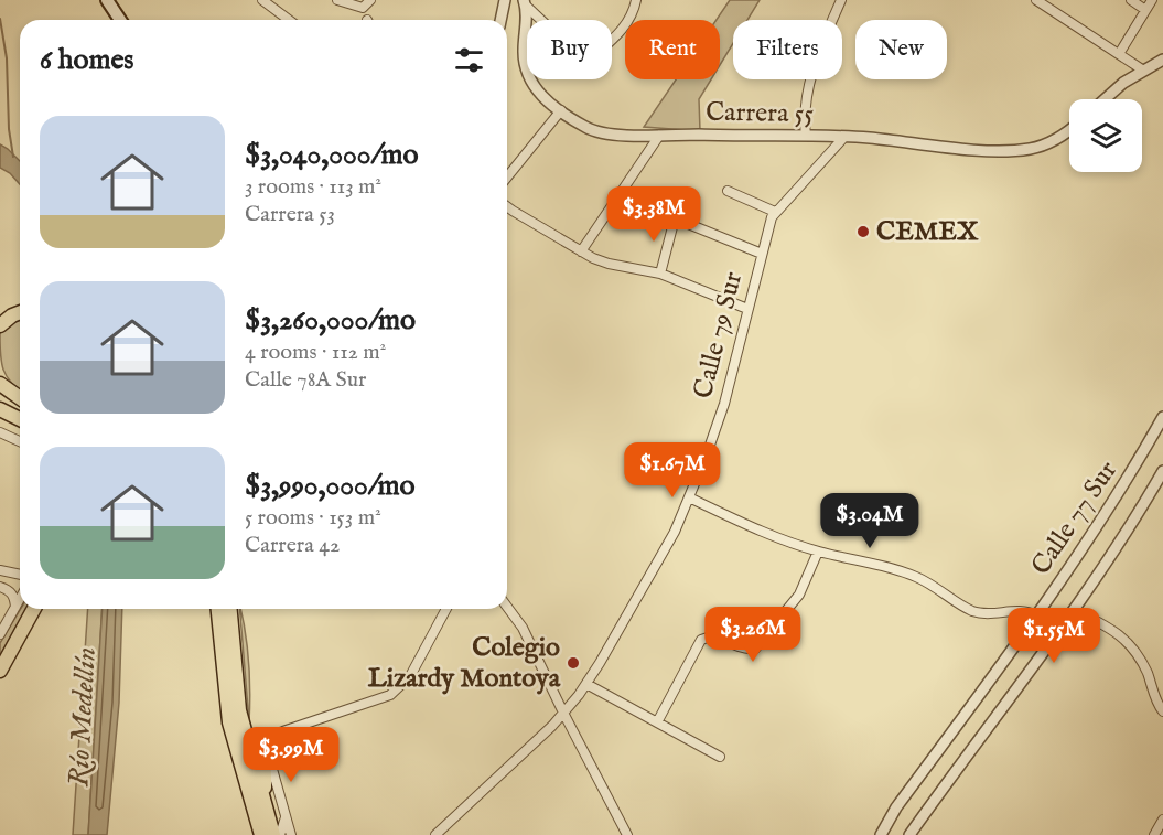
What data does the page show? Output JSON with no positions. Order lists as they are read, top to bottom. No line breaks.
{"streets":{"street":["Carrera 55","Calle 79 Sur","Calle 77 Sur"]},"crossings":[["Carrera 55","Calle 79 Sur"]],"water":["Río Medellín"],"places":["CEMEX","Colegio Lizardy Montoya"],"page":{"chip":["Buy","Rent","Filters","New"],"heading":"6 homes","list":[{"name":"$3,040,000/mo","note":"3 rooms · 113 m² · Carrera 53"},{"name":"$3,260,000/mo","note":"4 rooms · 112 m² · Calle 78A Sur"},{"name":"$3,990,000/mo","note":"5 rooms · 153 m² · Carrera 42"}],"price":["$3.38M","$1.67M","$3.04M","$3.26M","$1.55M","$3.99M"]}}
